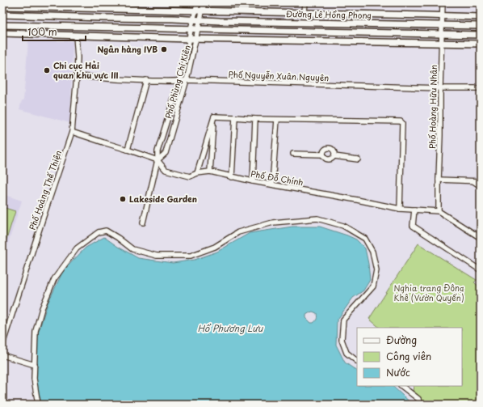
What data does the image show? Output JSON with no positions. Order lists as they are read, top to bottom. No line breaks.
{"streets":{"main road":["Đường Lê Hồng Phong"],"street":["Phố Nguyễn Xuân Nguyên","Phố Phùng Chí Kiên","Phố Hoàng Hữu Nhân","Phố Đỗ Chính","Phố Hoàng Thế Thiện"]},"crossings":[["Đường Lê Hồng Phong","Phố Phùng Chí Kiên"],["Đường Lê Hồng Phong","Phố Hoàng Hữu Nhân"],["Phố Nguyễn Xuân Nguyên","Phố Phùng Chí Kiên"],["Phố Nguyễn Xuân Nguyên","Phố Hoàng Hữu Nhân"],["Phố Nguyễn Xuân Nguyên","Phố Hoàng Thế Thiện"],["Phố Phùng Chí Kiên","Phố Đỗ Chính"],["Phố Hoàng Hữu Nhân","Phố Đỗ Chính"],["Phố Đỗ Chính","Phố Hoàng Thế Thiện"]],"water":["Hồ Phương Lưu"],"parks":["Nghia trang Đông Khê (Vườn Quyến)"],"places":["Ngân hàng IVB","Chi cục Hải quan khu vực III","Lakeside Garden"],"legend":["Đường","Công viên","Nước"],"scale_bar":"100 m"}
